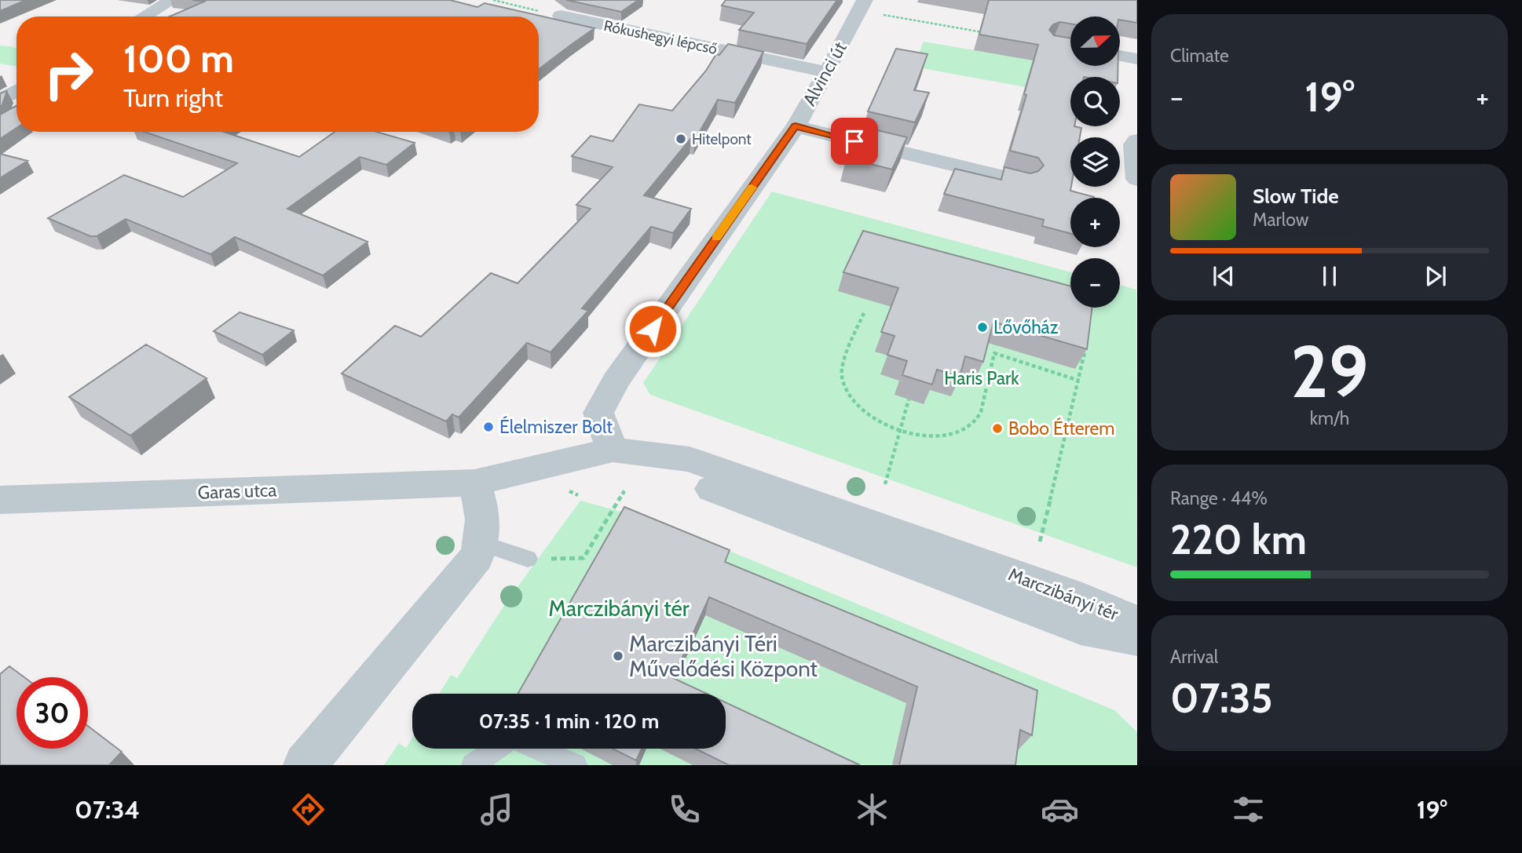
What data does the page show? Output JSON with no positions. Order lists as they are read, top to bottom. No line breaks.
{"streets":{"street":["Rókushegyi lépcső","Alvinci út","Garas utca","Marczibányi tér"]},"crossings":[["Rókushegyi lépcső","Alvinci út"],["Alvinci út","Marczibányi tér"],["Garas utca","Marczibányi tér"]],"parks":["Haris Park","Marczibányi tér"],"places":["Hitelpont","Lővőház","Élelmiszer Bolt","Bobo Étterem","Marczibányi Téri Művelődési Központ"],"north":"right","page":{"tile":["Climate",["29","km/h"],["Range · 44%","220 km"],["Arrival","07:35"]],"map_buttons":["+","−"],"turn":["100 m","Turn right"],"heat":["−","19°","+"],"song":["Slow Tide","Marlow"],"limit":"30","trip":"07:35 · 1 min · 120 m","tabs":["07:34","19°"]}}
